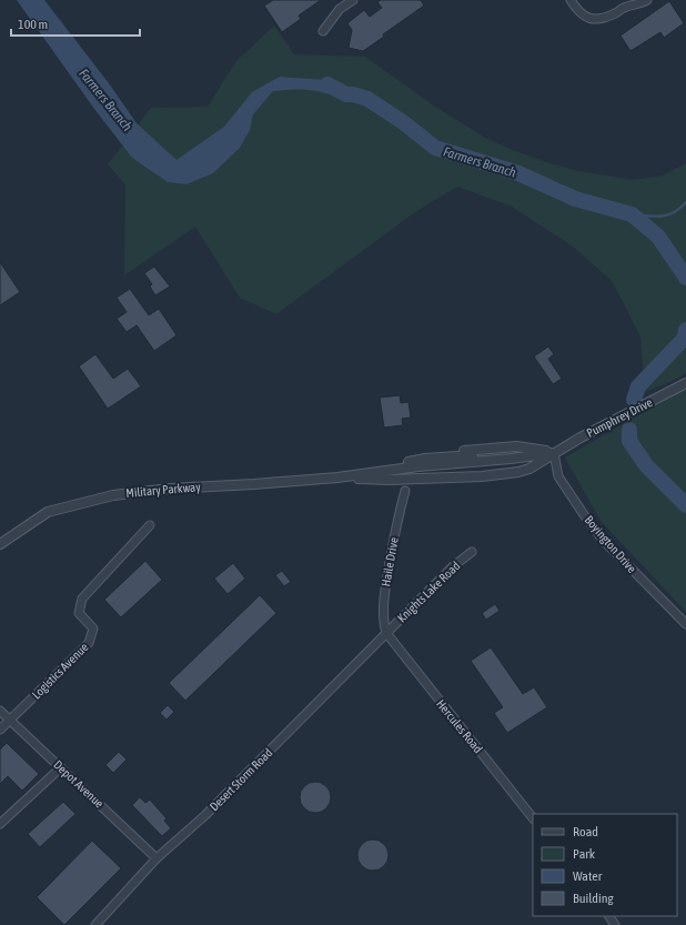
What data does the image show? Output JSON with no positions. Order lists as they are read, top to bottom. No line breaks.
{"streets":{"street":["Pumphrey Drive","Military Parkway","Boyington Drive","Haile Drive","Knights Lake Road","Logistics Avenue","Hercules Road","Desert Storm Road","Depot Avenue"]},"crossings":[["Pumphrey Drive","Military Parkway"],["Pumphrey Drive","Boyington Drive"],["Military Parkway","Boyington Drive"],["Haile Drive","Knights Lake Road"],["Haile Drive","Hercules Road"],["Haile Drive","Desert Storm Road"],["Knights Lake Road","Hercules Road"],["Knights Lake Road","Desert Storm Road"],["Logistics Avenue","Depot Avenue"],["Hercules Road","Desert Storm Road"],["Desert Storm Road","Depot Avenue"]],"water":["Farmers Branch"],"legend":["Road","Park","Water","Building"],"scale_bar":"100 m"}
